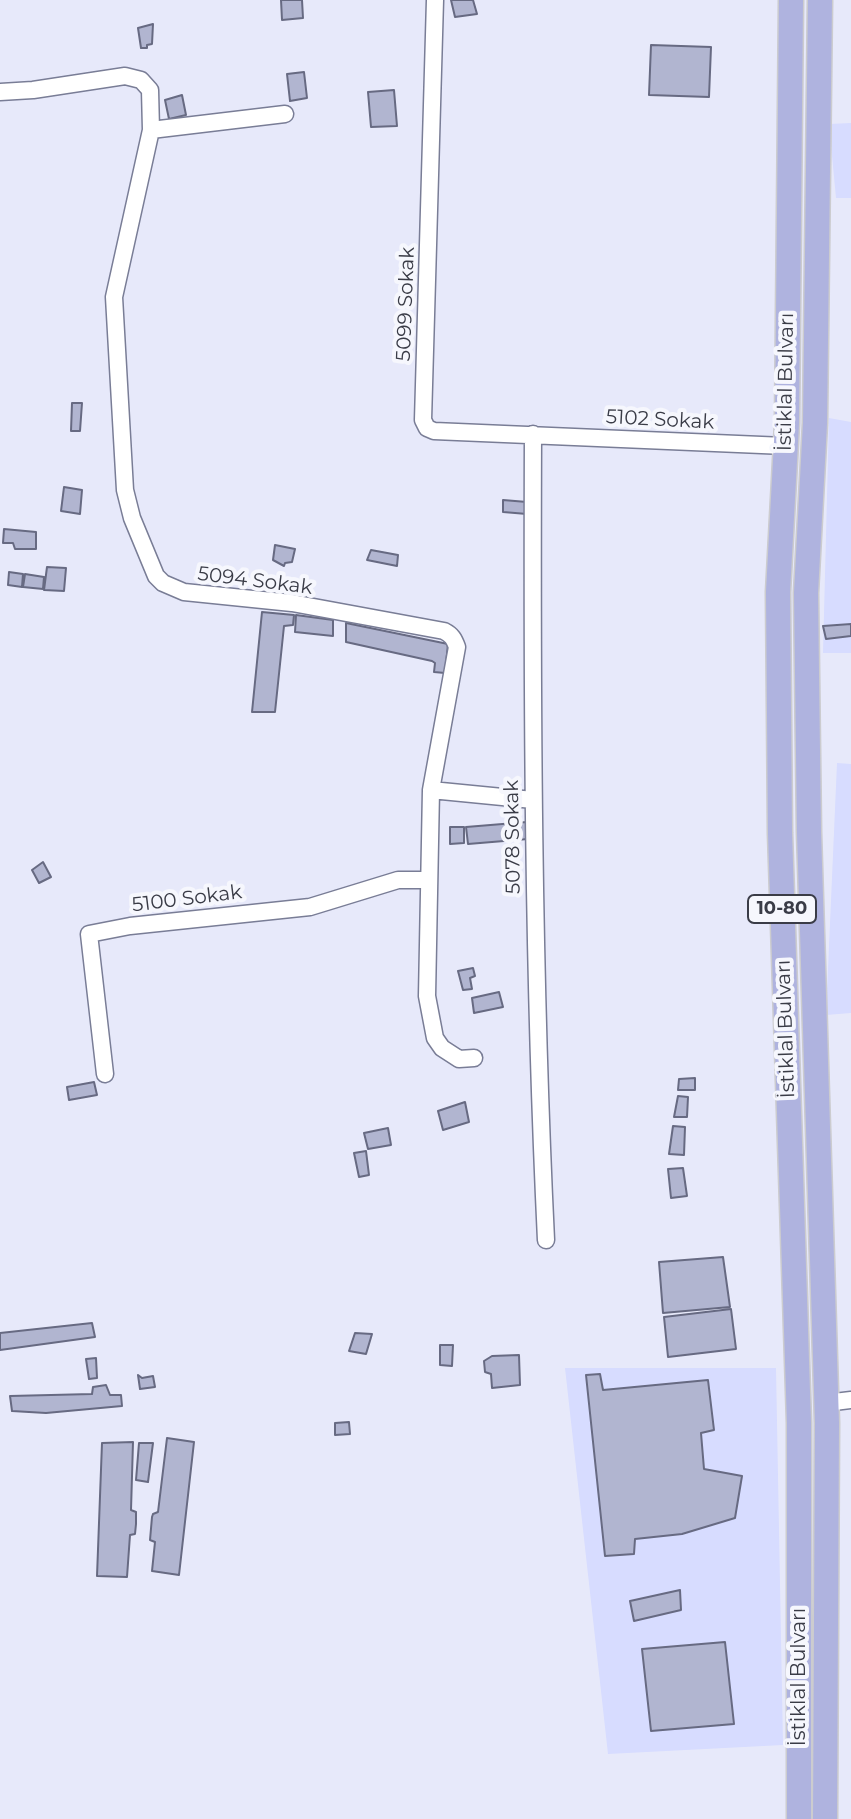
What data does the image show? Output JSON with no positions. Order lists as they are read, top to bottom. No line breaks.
{"streets":{"main road":["İstiklal Bulvarı","10-80"],"street":["5099 Sokak","5102 Sokak","5094 Sokak","5078 Sokak","5100 Sokak"]},"crossings":[["5099 Sokak","5102 Sokak"],["5099 Sokak","5078 Sokak"],["İstiklal Bulvarı","5102 Sokak"],["5102 Sokak","5078 Sokak"],["5094 Sokak","5100 Sokak"]]}
